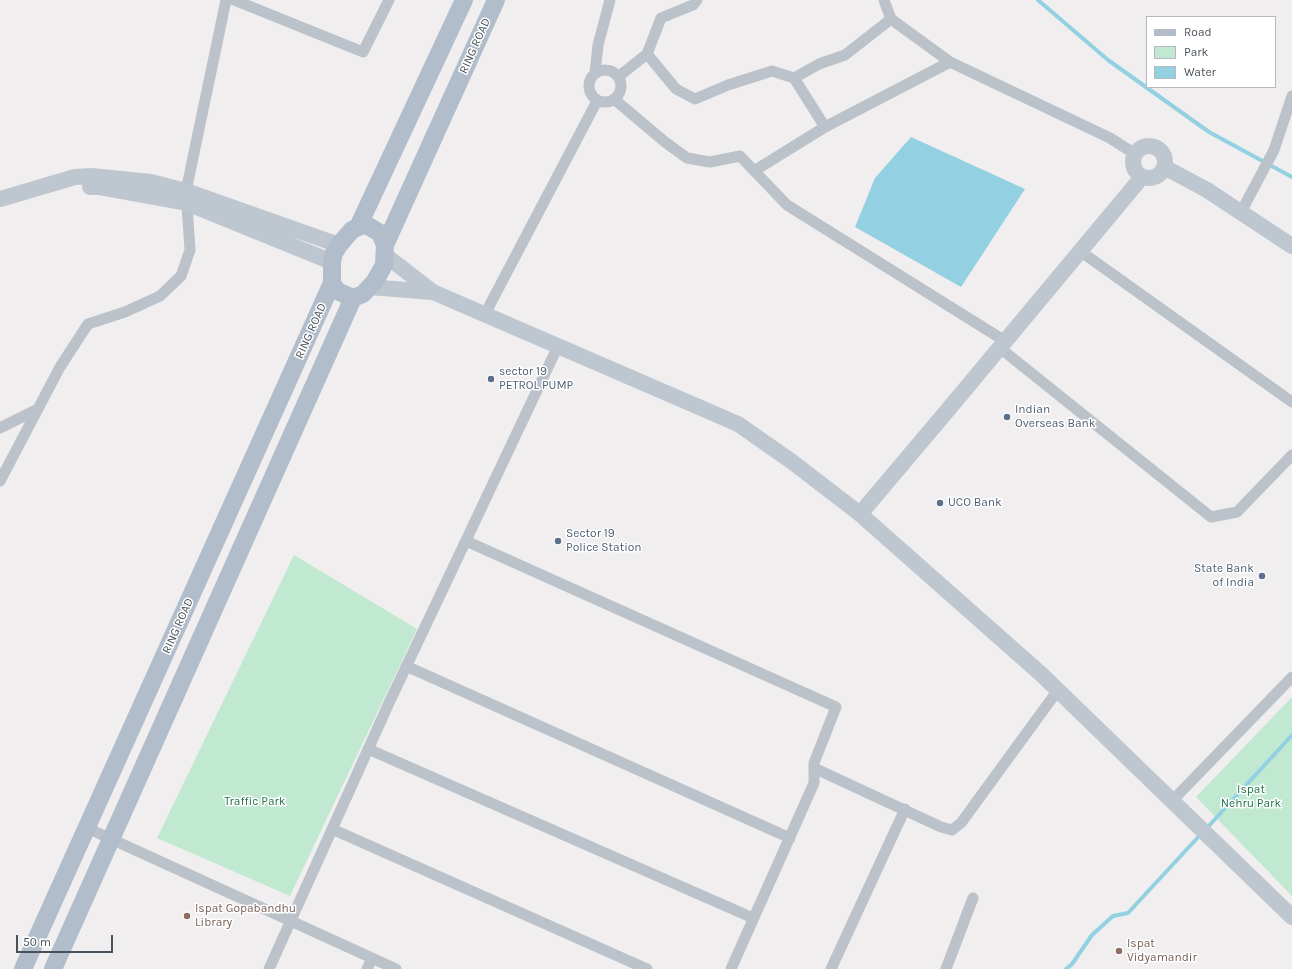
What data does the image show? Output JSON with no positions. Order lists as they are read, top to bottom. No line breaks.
{"streets":{"main road":["RING ROAD"]},"parks":["Ispat Nehru Park","Traffic Park"],"places":["sector 19 PETROL PUMP","Indian Overseas Bank","UCO Bank","Sector 19 Police Station","State Bank of India","Ispat Gopabandhu Library","Ispat Vidyamandir"],"legend":["Road","Park","Water"],"scale_bar":"50 m"}
